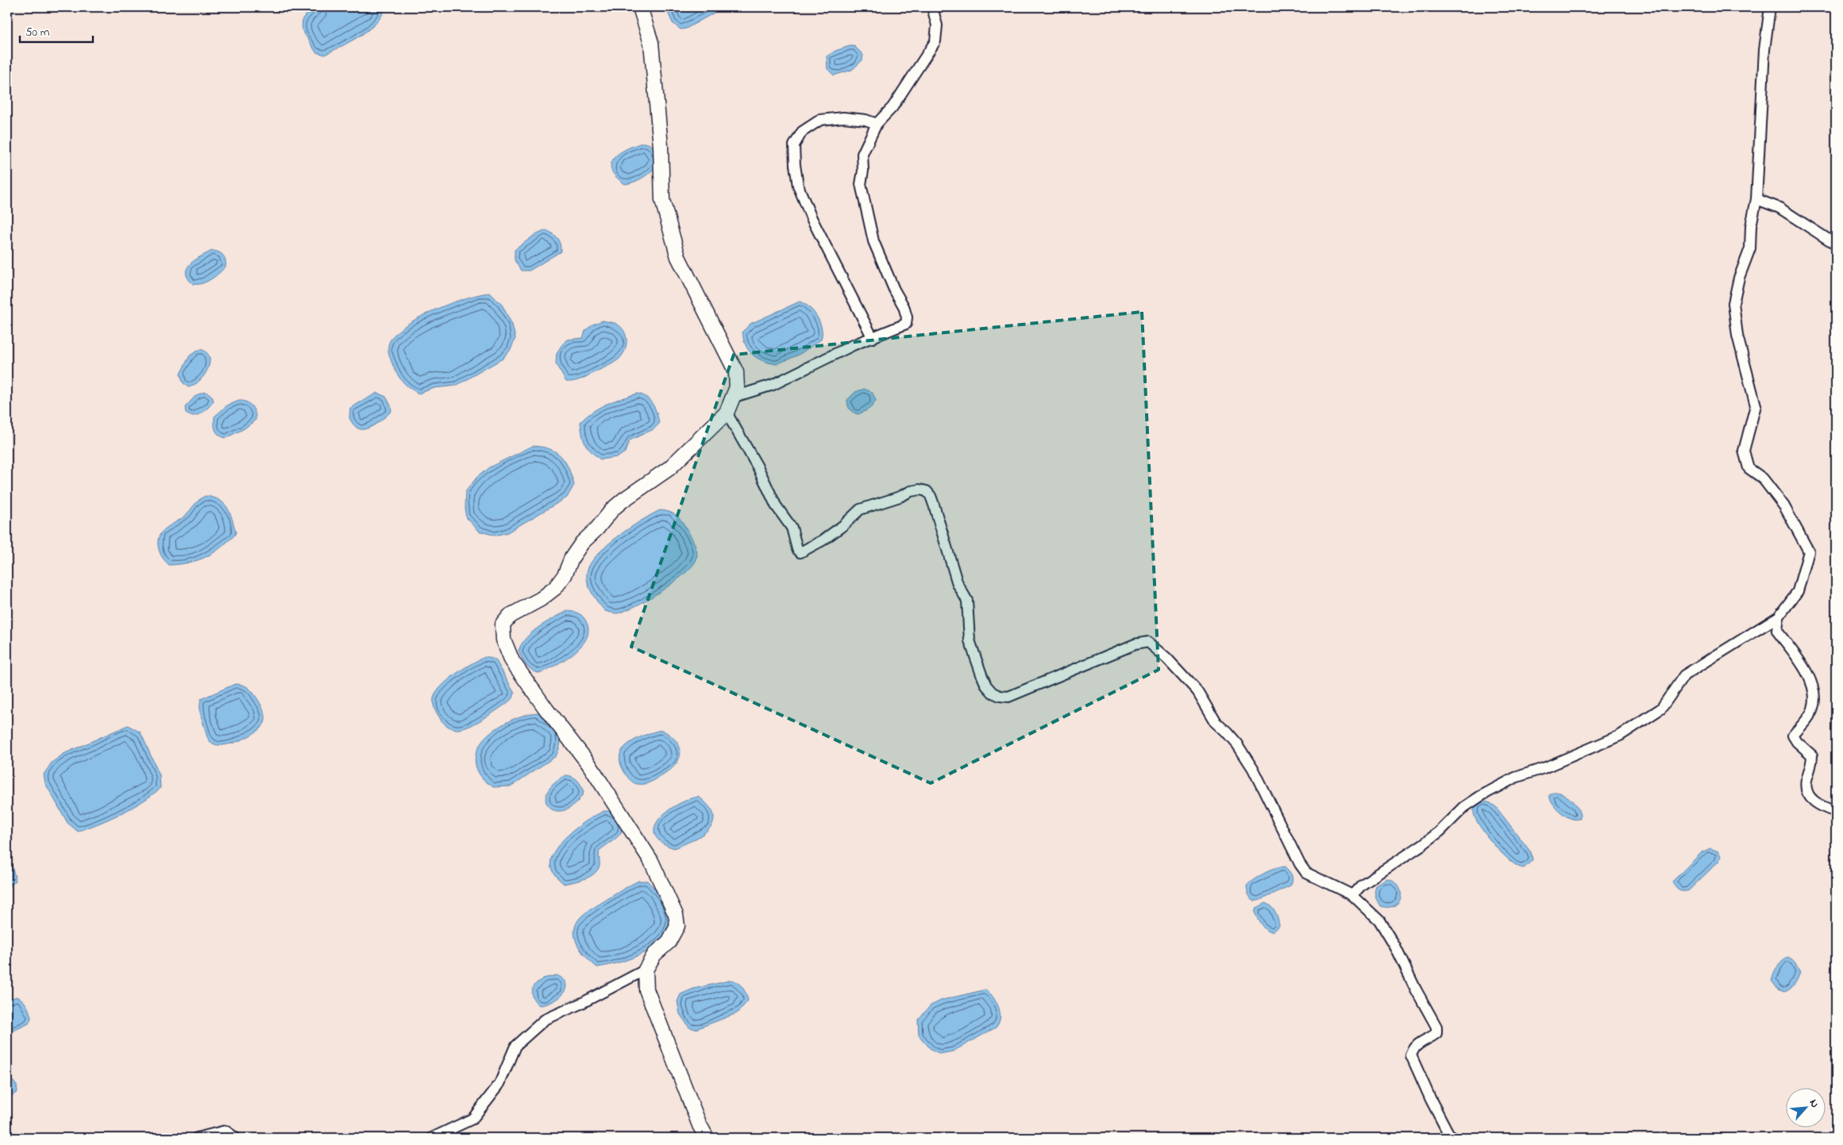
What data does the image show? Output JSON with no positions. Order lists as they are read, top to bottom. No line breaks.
{"scale_bar":"50 m","north":"top right"}
